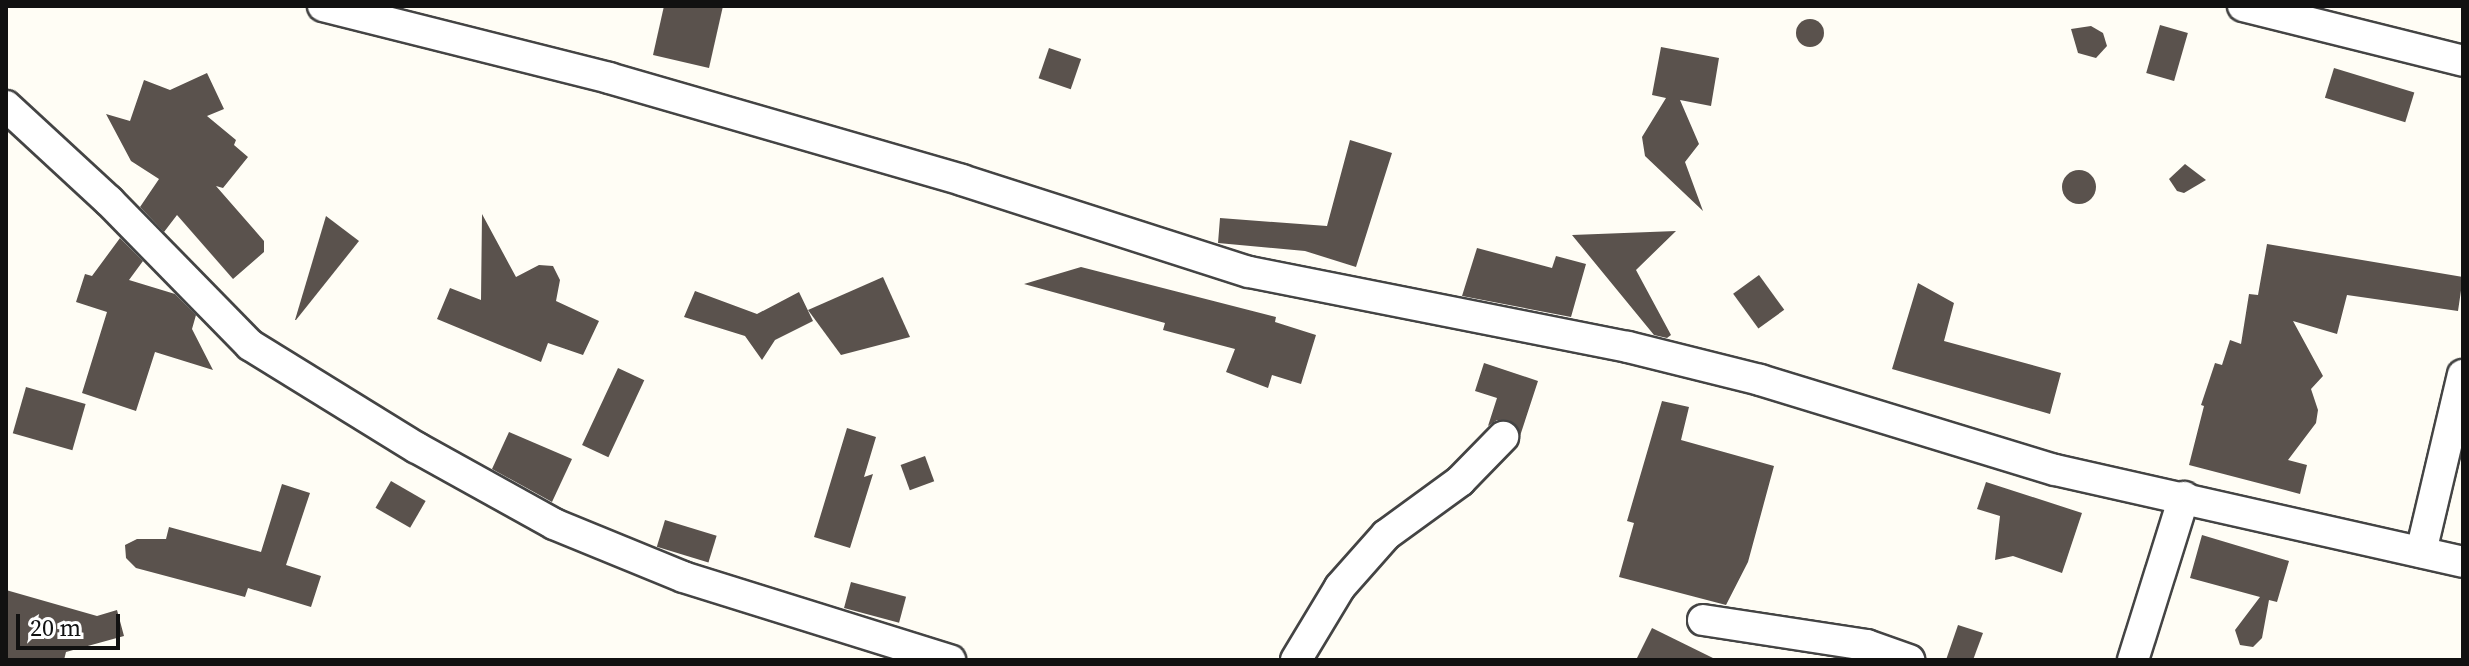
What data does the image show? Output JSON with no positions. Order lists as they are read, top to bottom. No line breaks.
{"scale_bar":"20 m"}
